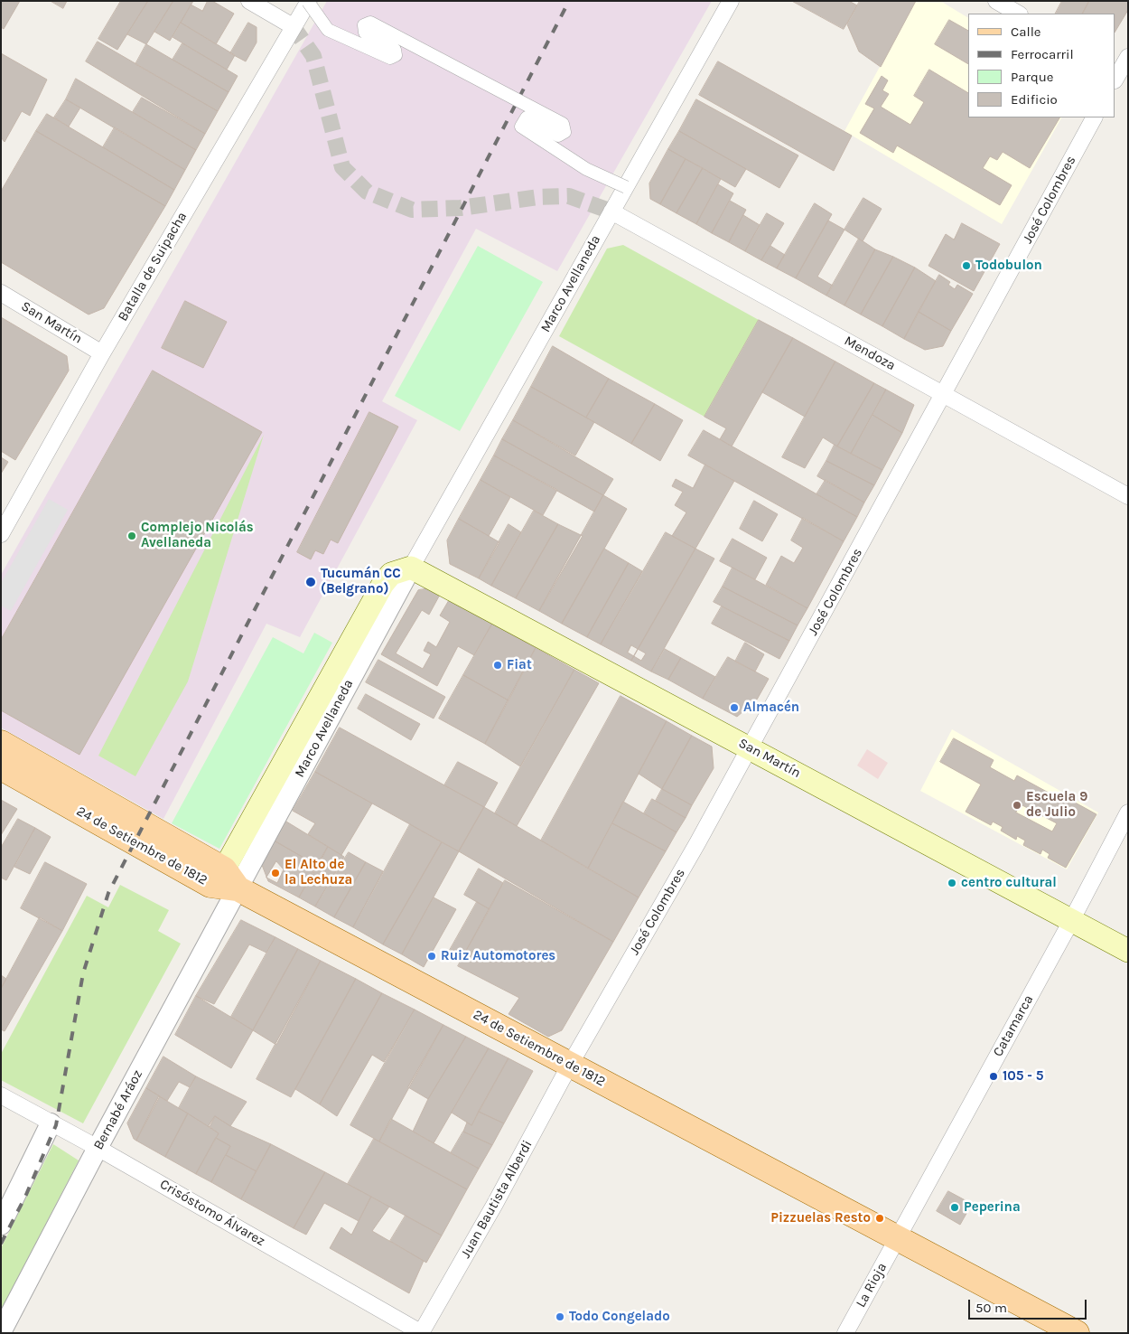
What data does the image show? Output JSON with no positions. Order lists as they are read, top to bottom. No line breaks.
{"streets":{"main road":["Marco Avellaneda","San Martín","24 de Setiembre de 1812"],"street":["José Colombres","Batalla de Suipacha","Mendoza","Catamarca","Bernabé Aráoz","Juan Bautista Alberdi","Crisóstomo Álvarez","La Rioja"]},"crossings":[["José Colombres","San Martín"],["José Colombres","Mendoza"],["José Colombres","24 de Setiembre de 1812"],["José Colombres","Juan Bautista Alberdi"],["Batalla de Suipacha","San Martín"],["Marco Avellaneda","San Martín"],["Marco Avellaneda","Mendoza"],["Marco Avellaneda","24 de Setiembre de 1812"],["Marco Avellaneda","Bernabé Aráoz"],["San Martín","Catamarca"],["24 de Setiembre de 1812","Catamarca"],["24 de Setiembre de 1812","Bernabé Aráoz"],["24 de Setiembre de 1812","Juan Bautista Alberdi"],["24 de Setiembre de 1812","La Rioja"],["Catamarca","La Rioja"],["Bernabé Aráoz","Crisóstomo Álvarez"],["Juan Bautista Alberdi","Crisóstomo Álvarez"]],"places":["Todobulon","Complejo Nicolás Avellaneda","Tucumán CC (Belgrano)","Fiat","Almacén","Escuela 9 de Julio","El Alto de la Lechuza","centro cultural","Ruiz Automotores","105 - 5","Peperina","Pizzuelas Resto","Todo Congelado"],"legend":["Calle","Ferrocarril","Parque","Edificio"],"scale_bar":"50 m"}
